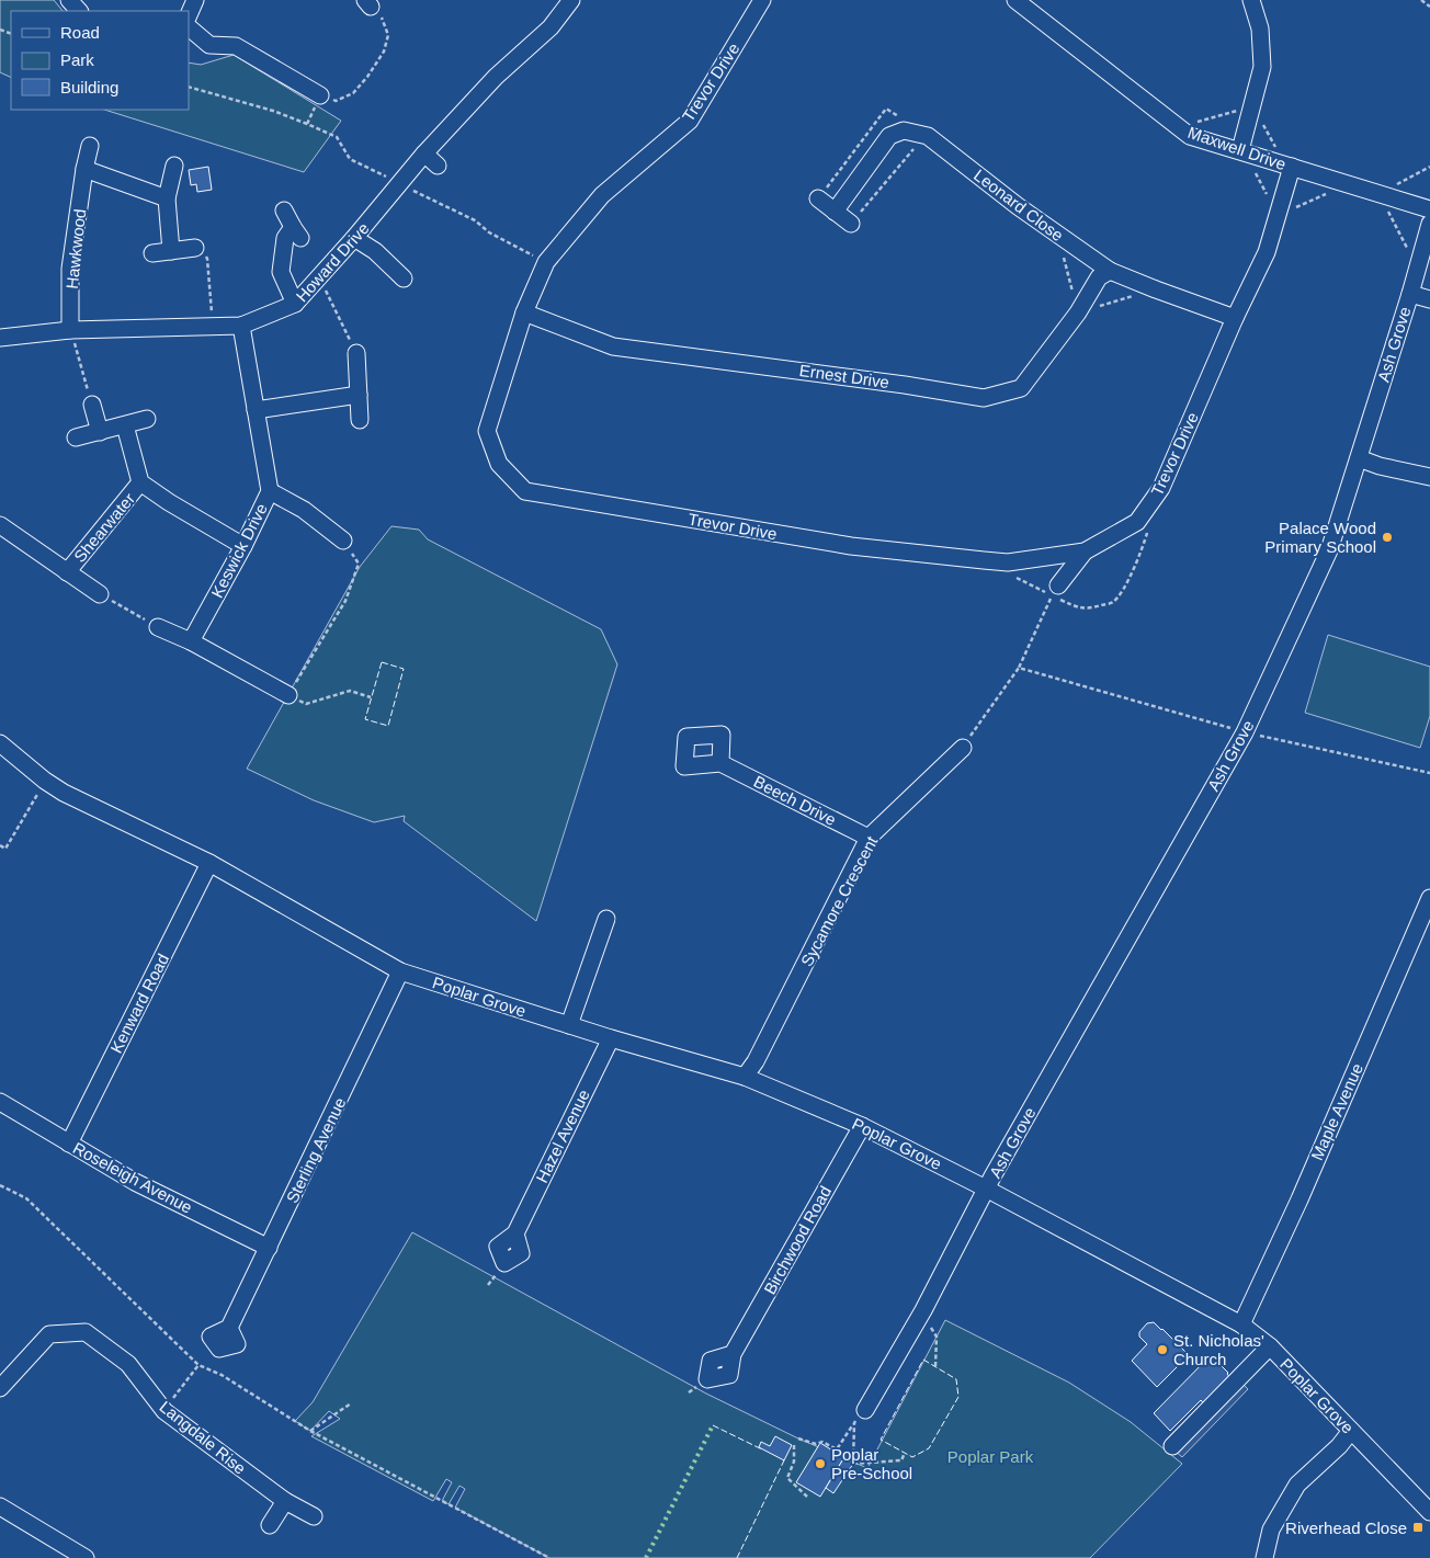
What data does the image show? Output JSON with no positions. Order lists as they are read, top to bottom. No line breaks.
{"streets":{"street":["Trevor Drive","Maxwell Drive","Leonard Close","Hawkwood","Howard Drive","Ash Grove","Ernest Drive","Shearwater","Keswick Drive","Beech Drive","Sycamore Crescent","Poplar Grove","Kenward Road","Maple Avenue","Hazel Avenue","Sterling Avenue","Roseleigh Avenue","Birchwood Road","Langdale Rise"]},"crossings":[["Trevor Drive","Maxwell Drive"],["Trevor Drive","Leonard Close"],["Trevor Drive","Ernest Drive"],["Leonard Close","Ernest Drive"],["Hawkwood","Howard Drive"],["Howard Drive","Keswick Drive"],["Ash Grove","Poplar Grove"],["Shearwater","Keswick Drive"],["Beech Drive","Sycamore Crescent"],["Sycamore Crescent","Poplar Grove"],["Poplar Grove","Kenward Road"],["Poplar Grove","Maple Avenue"],["Poplar Grove","Hazel Avenue"],["Poplar Grove","Sterling Avenue"],["Poplar Grove","Birchwood Road"],["Kenward Road","Roseleigh Avenue"],["Sterling Avenue","Roseleigh Avenue"]],"parks":["Poplar Park"],"places":{"other":["Palace Wood Primary School","St. Nicholas' Church","Poplar Pre-School"],"transit":["Riverhead Close"]},"legend":["Road","Park","Building"]}
